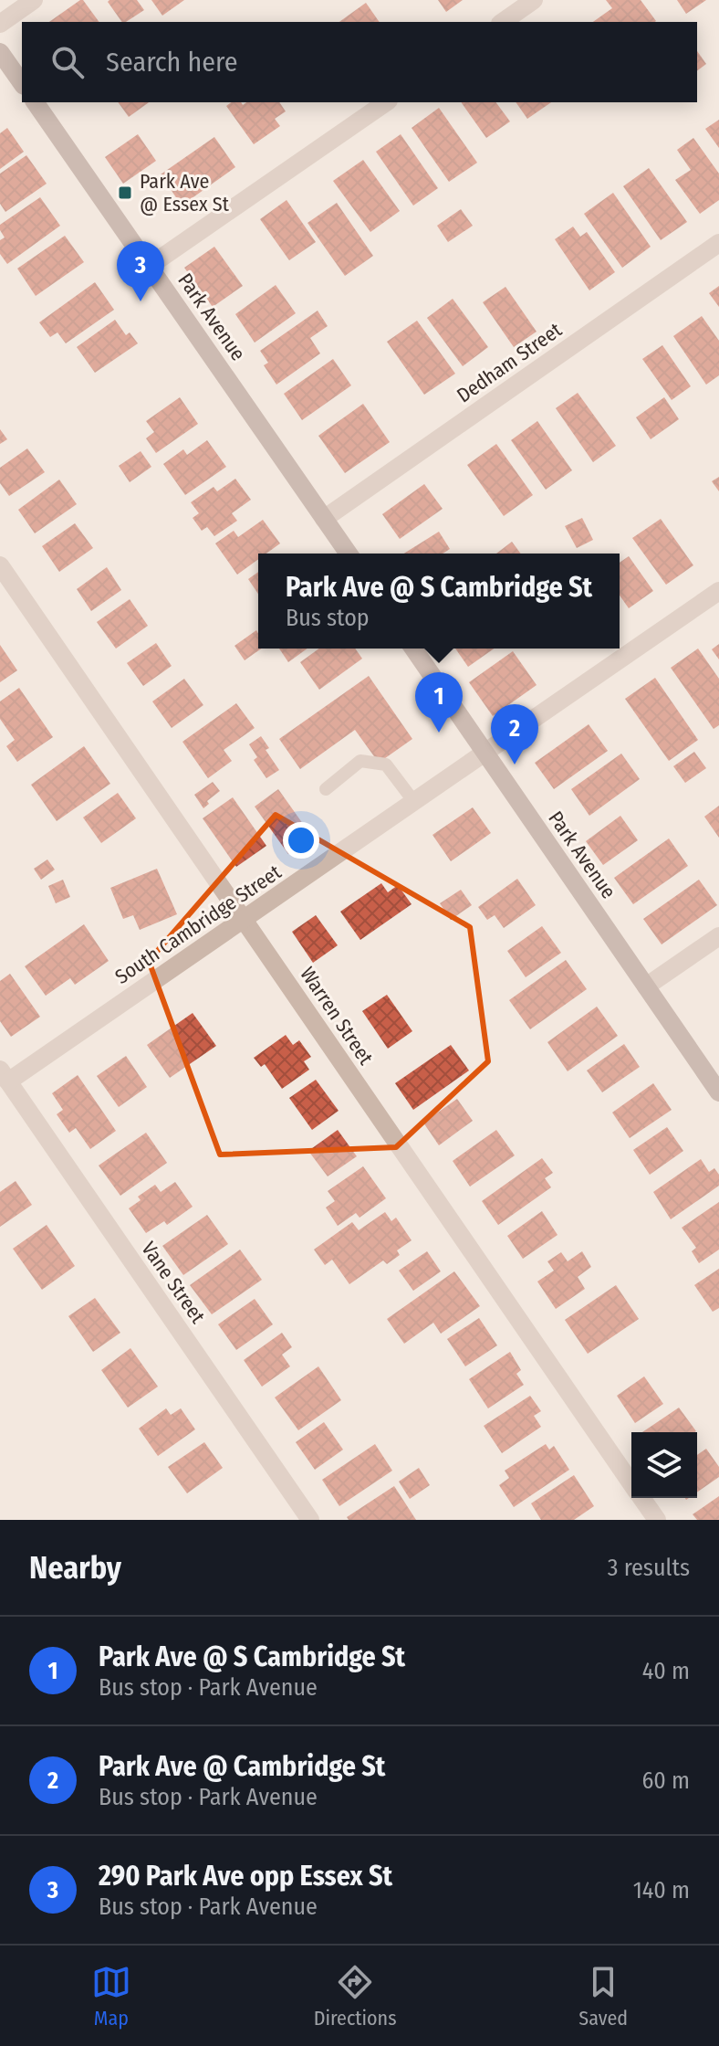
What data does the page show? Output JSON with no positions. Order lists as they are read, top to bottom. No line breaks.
{"streets":{"main road":["Park Avenue"],"street":["Dedham Street","South Cambridge Street","Warren Street","Vane Street"]},"crossings":[["Park Avenue","Dedham Street"],["Park Avenue","South Cambridge Street"],["South Cambridge Street","Warren Street"],["South Cambridge Street","Vane Street"]],"places":{"transit":["Park Ave @ Essex St"]},"page":{"search":"Search here","pins":["3","1","2"],"popup":["Park Ave @ S Cambridge St","Bus stop"],"heading":["Nearby","3 results"],"list":[{"mark":"1","name":"Park Ave @ S Cambridge St","note":"Bus stop · Park Avenue","value":"40 m"},{"mark":"2","name":"Park Ave @ Cambridge St","note":"Bus stop · Park Avenue","value":"60 m"},{"mark":"3","name":"290 Park Ave opp Essex St","note":"Bus stop · Park Avenue","value":"140 m"}],"nav":["Map","Directions","Saved"]}}
